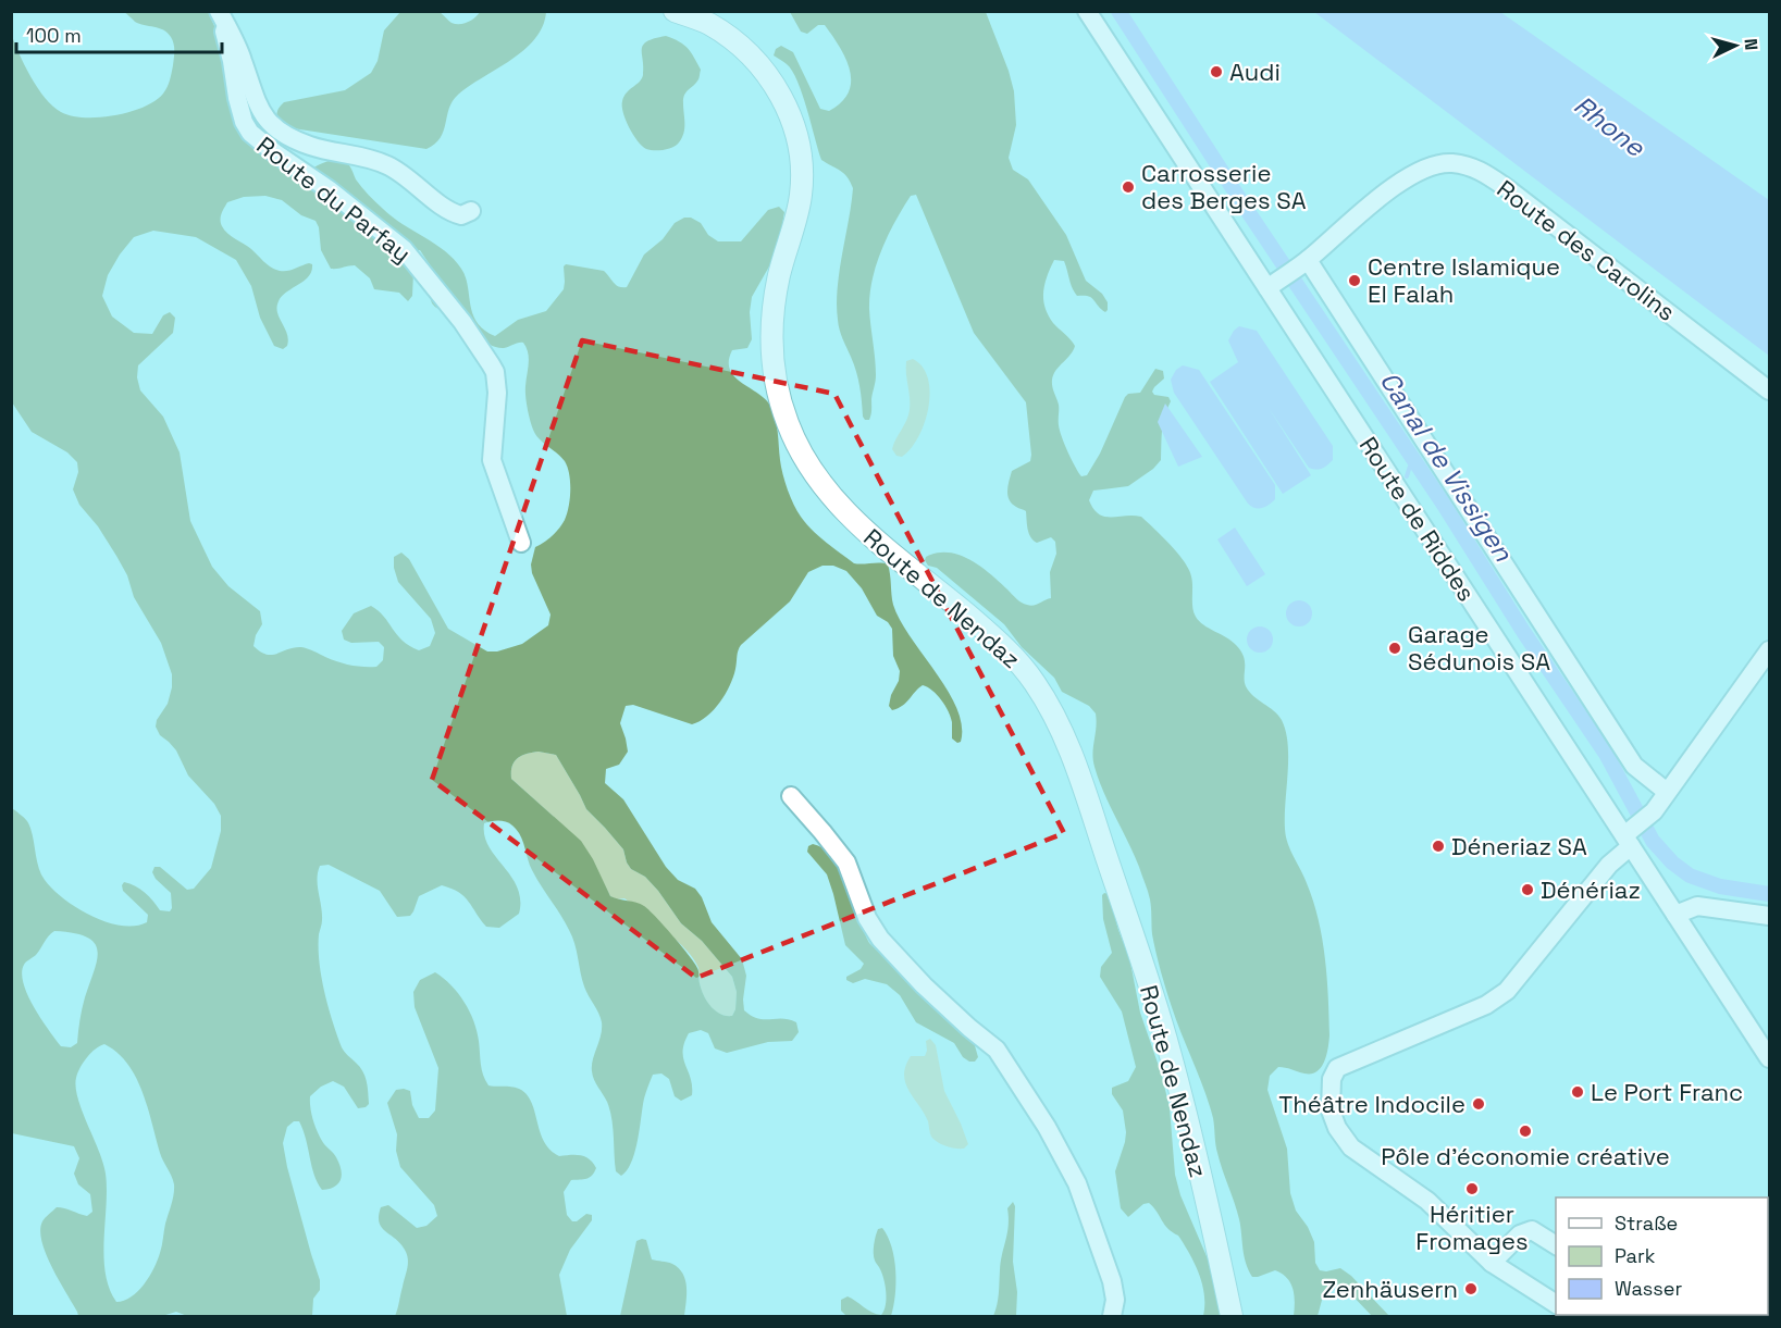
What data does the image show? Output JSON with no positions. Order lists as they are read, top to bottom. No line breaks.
{"streets":{"main road":["Route de Nendaz"],"street":["Route du Parfay","Route des Carolins","Route de Riddes"]},"crossings":[["Route des Carolins","Route de Riddes"]],"water":["Rhone","Canal de Vissigen"],"places":["Audi","Carrosserie des Berges SA","Centre Islamique El Falah","Garage Sédunois SA","Déneriaz SA","Dénériaz","Le Port Franc","Théâtre Indocile","Pôle d'économie créative","Héritier Fromages","Zenhäusern"],"legend":["Straße","Park","Wasser"],"scale_bar":"100 m","north":"right"}
